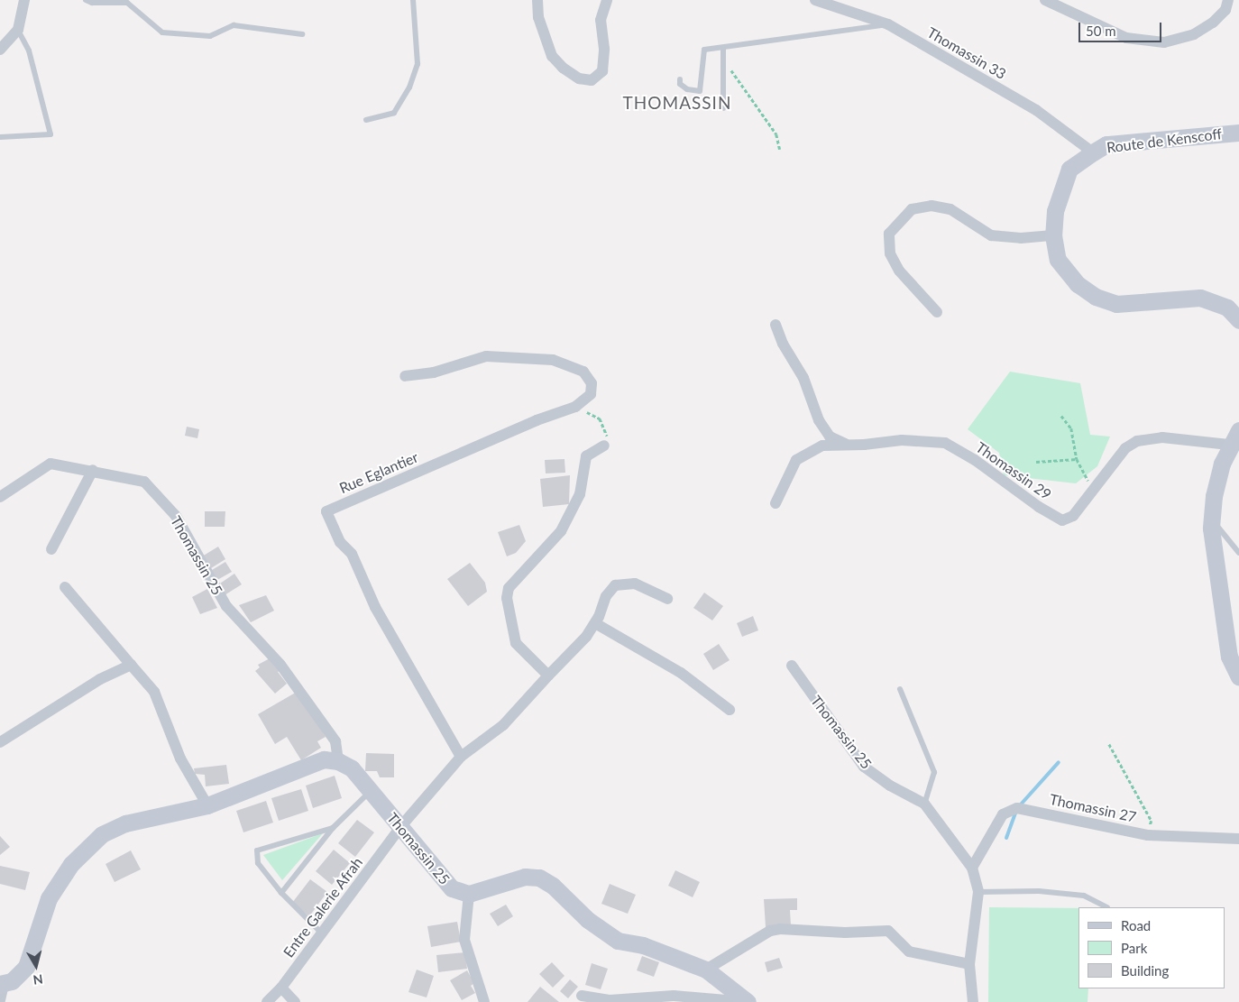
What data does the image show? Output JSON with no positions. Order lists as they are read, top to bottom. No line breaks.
{"streets":{"street":["Thomassin 33","Route de Kenscoff","Thomassin 29","Rue Eglantier","Thomassin 25","Thomassin 27","Entre Galerie Afrah"]},"crossings":[["Thomassin 33","Route de Kenscoff"],["Thomassin 25","Thomassin 27"],["Thomassin 25","Entre Galerie Afrah"]],"districts":["THOMASSIN"],"legend":["Road","Park","Building"],"scale_bar":"50 m","north":"bottom"}
